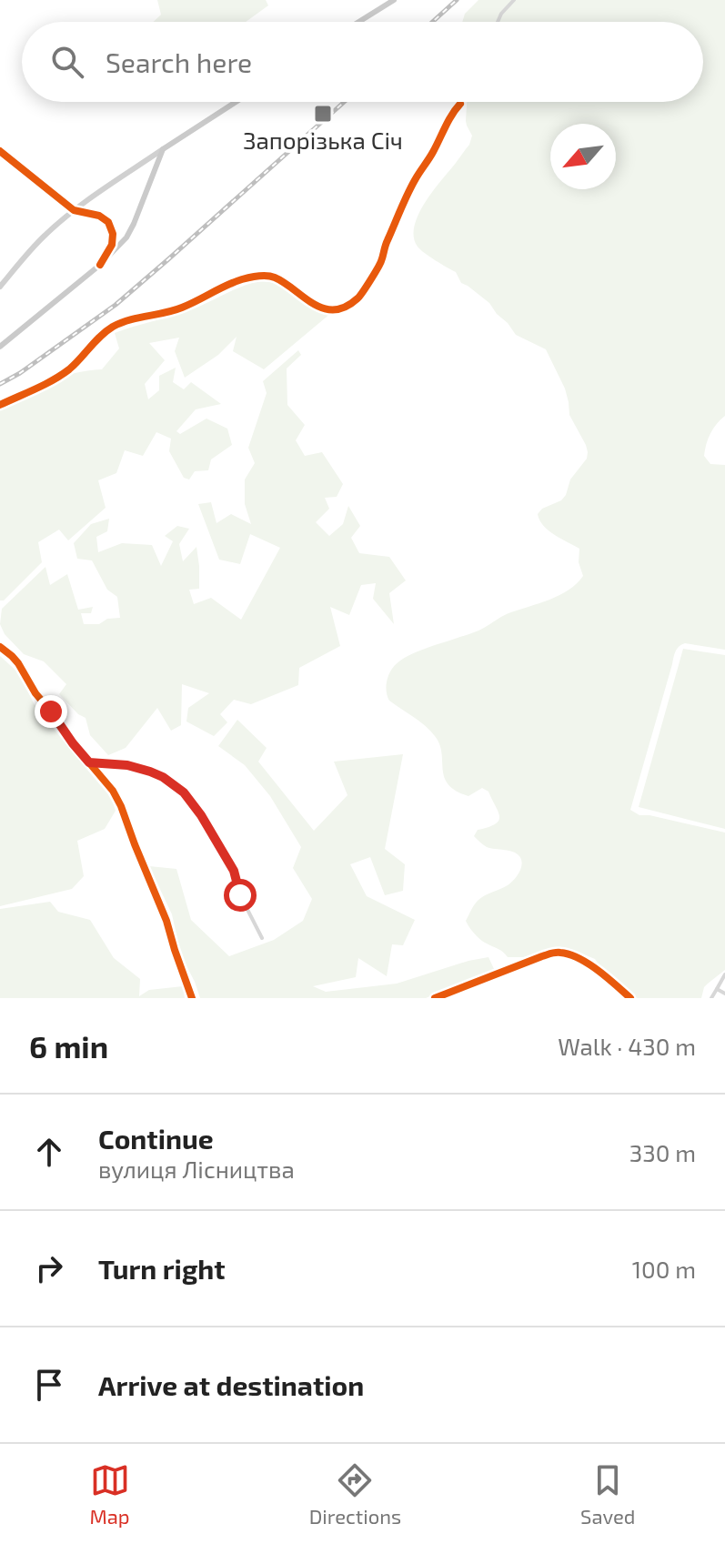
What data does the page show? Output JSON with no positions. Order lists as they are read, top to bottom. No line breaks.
{"places":{"transit":["Запорізька Січ"]},"north":"bottom left","page":{"search":"Search here","heading":["6 min","Walk · 430 m"],"list":[["Continue","вулиця Лісництва","330 m"],["Turn right","100 m"],"Arrive at destination"],"nav":["Map","Directions","Saved"]}}
